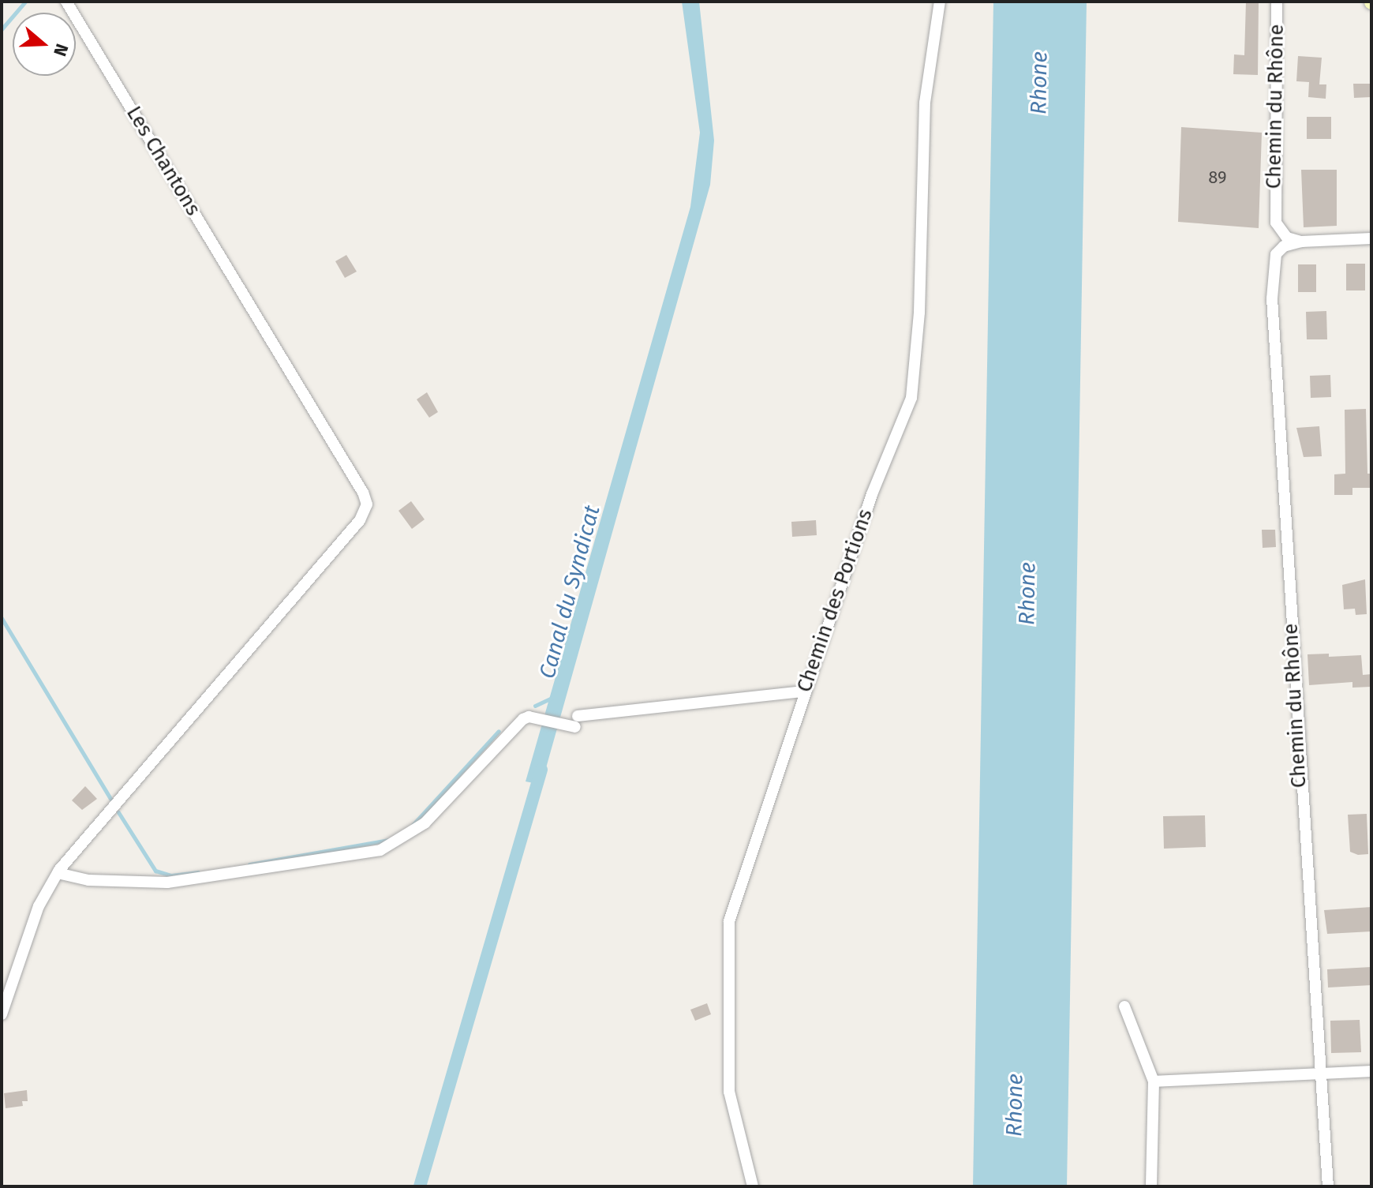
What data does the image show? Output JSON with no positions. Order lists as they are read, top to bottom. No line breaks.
{"streets":{"street":["Chemin du Rhône","Les Chantons","Chemin des Portions"]},"water":["Rhone","Canal du Syndicat"],"house_numbers":["89"],"north":"right"}
